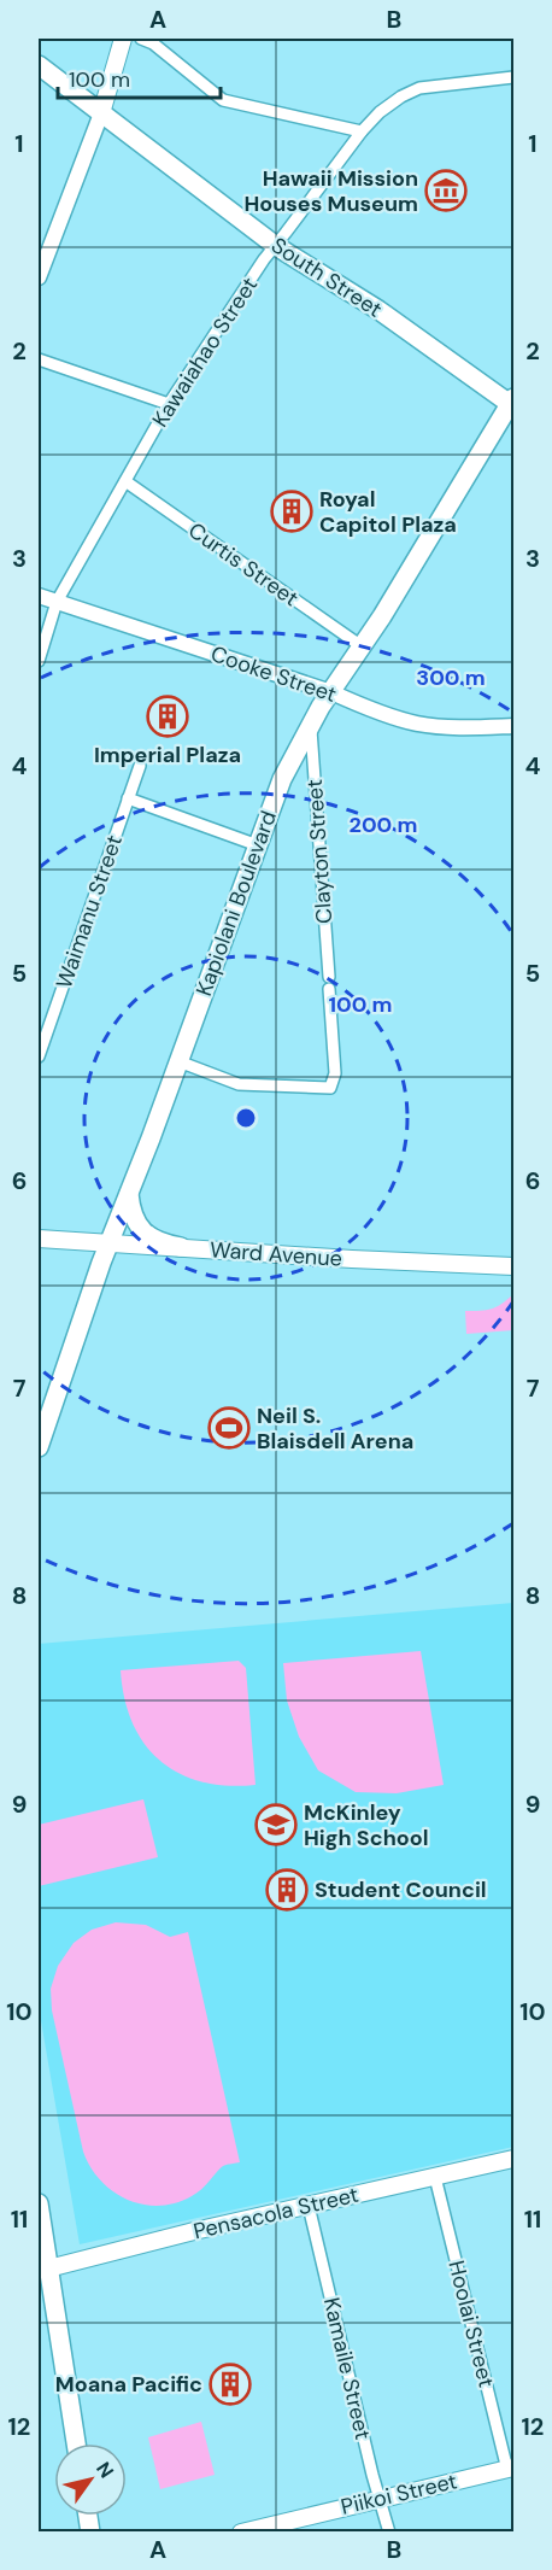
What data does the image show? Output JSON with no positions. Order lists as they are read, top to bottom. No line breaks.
{"streets":{"main road":["South Street","Kapiolani Boulevard","Ward Avenue","Pensacola Street","Piikoi Street"],"street":["Kawaiahao Street","Curtis Street","Cooke Street","Clayton Street","Waimanu Street","Hoolai Street","Kamaile Street"]},"crossings":[["South Street","Kawaiahao Street"],["South Street","Kapiolani Boulevard"],["Kawaiahao Street","Curtis Street"],["Kawaiahao Street","Cooke Street"],["Curtis Street","Kapiolani Boulevard"],["Cooke Street","Kapiolani Boulevard"],["Clayton Street","Kapiolani Boulevard"],["Kapiolani Boulevard","Ward Avenue"],["Pensacola Street","Hoolai Street"],["Pensacola Street","Kamaile Street"],["Hoolai Street","Piikoi Street"],["Kamaile Street","Piikoi Street"]],"places":{"museum":["Hawaii Mission Houses Museum"],"building":["Royal Capitol Plaza","Imperial Plaza","Student Council","Moana Pacific"],"sports":["Neil S. Blaisdell Arena"],"school or university":["McKinley High School"]},"scale_bar":"100 m","north":"top right","grid":{"columns":["A","B"],"rows":["1","2","3","4","5","6","7","8","9","10","11","12"]},"rings":["300 m","200 m","100 m"]}
